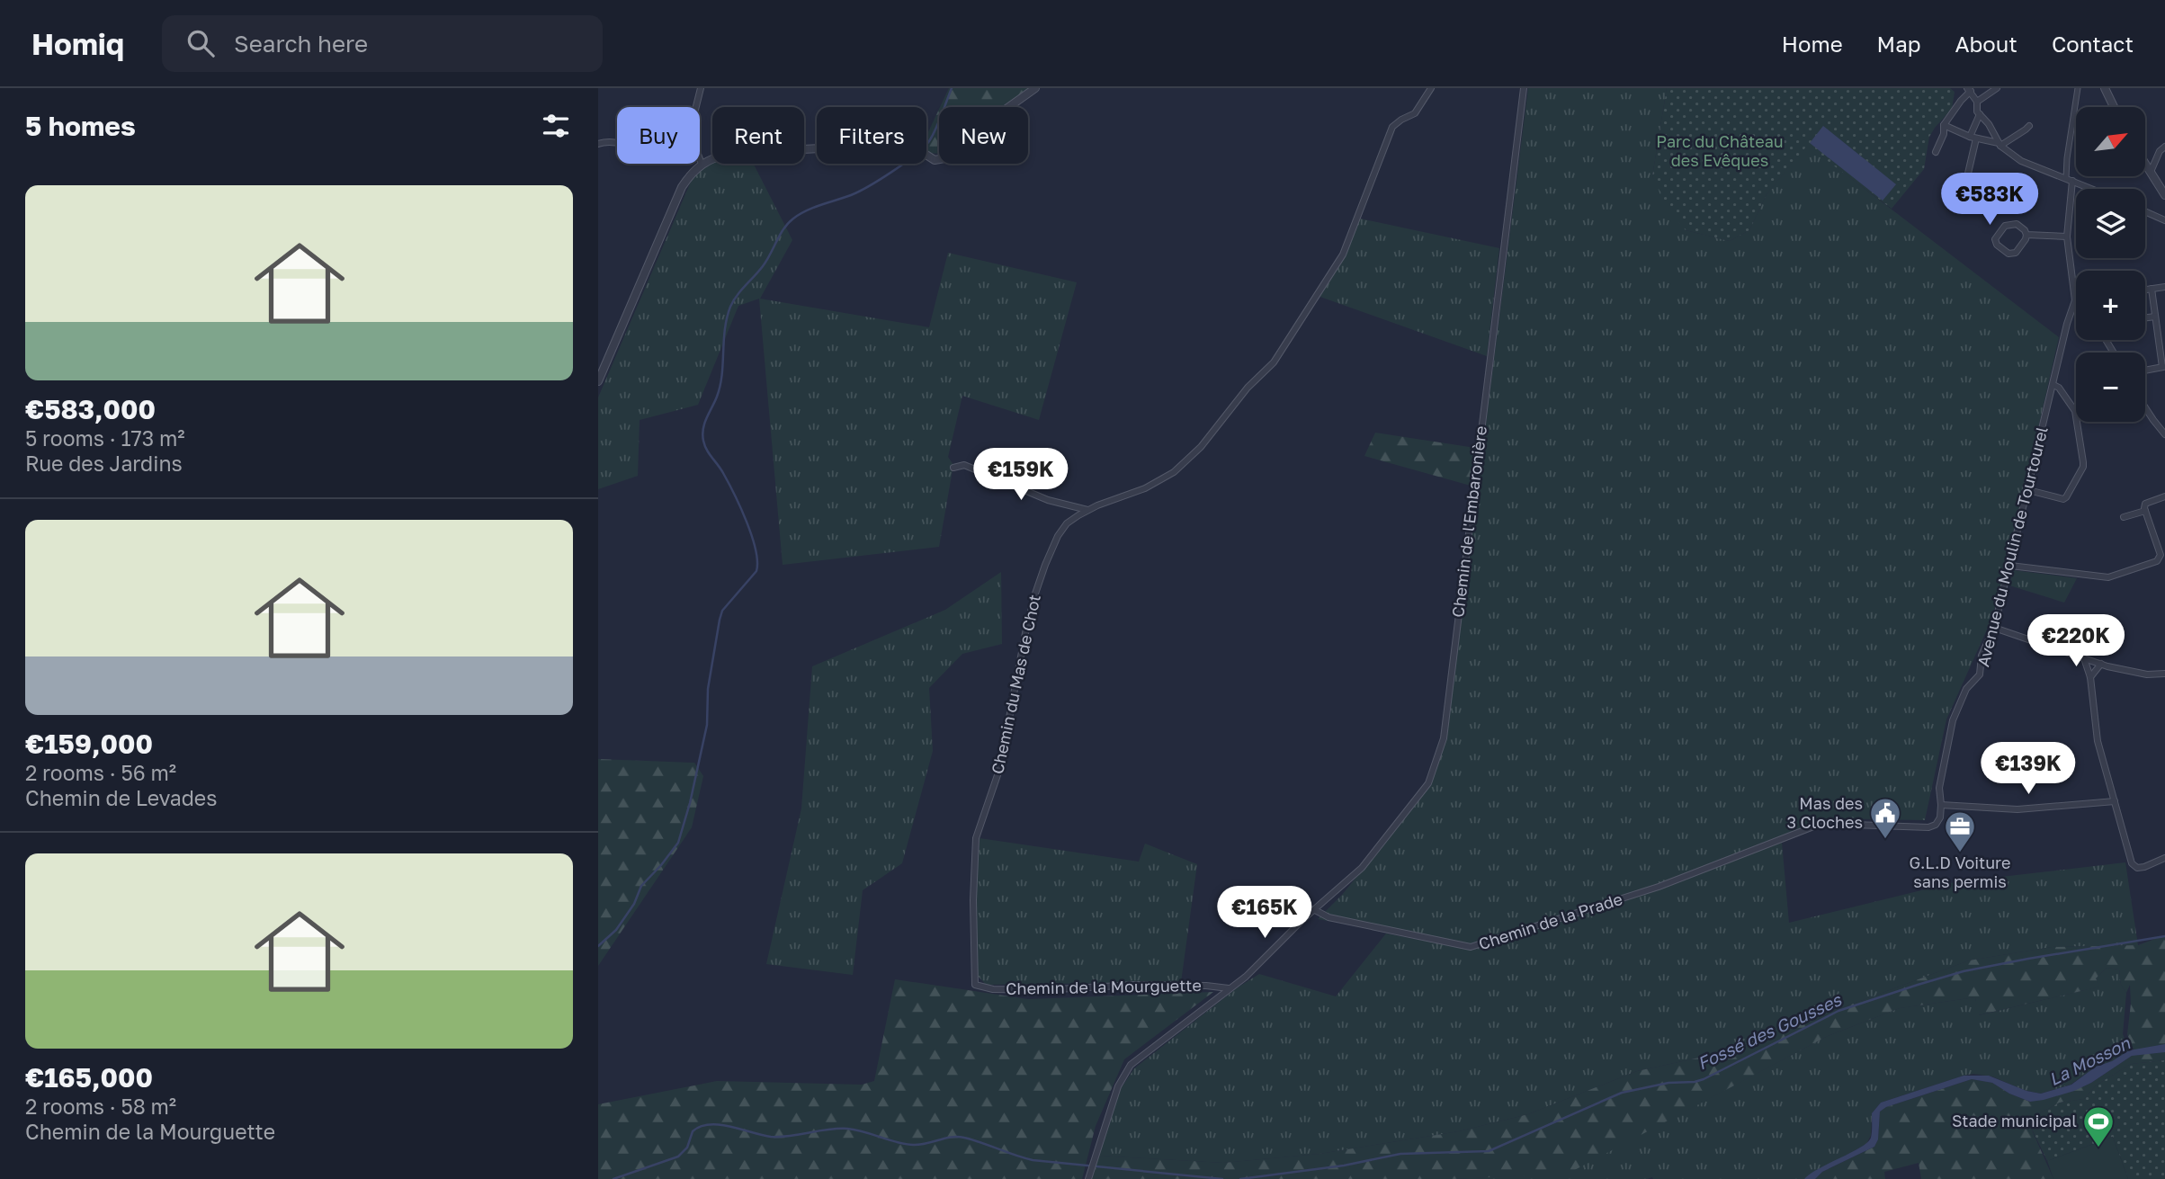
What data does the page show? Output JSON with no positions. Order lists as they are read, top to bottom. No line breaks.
{"streets":{"street":["Chemin de l'Embaronière","Avenue du Moulin de Tourtourel","Chemin du Mas de Chot","Chemin de la Prade","Chemin de la Mourguette"]},"crossings":[["Chemin de l'Embaronière","Chemin de la Prade"],["Avenue du Moulin de Tourtourel","Chemin de la Prade"],["Chemin du Mas de Chot","Chemin de la Mourguette"]],"water":["Fossé des Gousses","La Mosson"],"parks":["Parc du Château des Evêques"],"places":{"public building":["Mas des 3 Cloches"],"office":["G.L.D Voiture sans permis"],"sports":["Stade municipal"]},"north":"top right","page":{"header":"Homiq","search":"Search here","nav":["Home","Map","About","Contact"],"heading":"5 homes","map_buttons":["+","−"],"chip":["Buy","Rent","Filters","New"],"list":[{"name":"€583,000","note":"5 rooms · 173 m² · Rue des Jardins"},{"name":"€159,000","note":"2 rooms · 56 m² · Chemin de Levades"},{"name":"€165,000","note":"2 rooms · 58 m² · Chemin de la Mourguette"}],"price":["€583K","€159K","€220K","€139K","€165K"]}}
